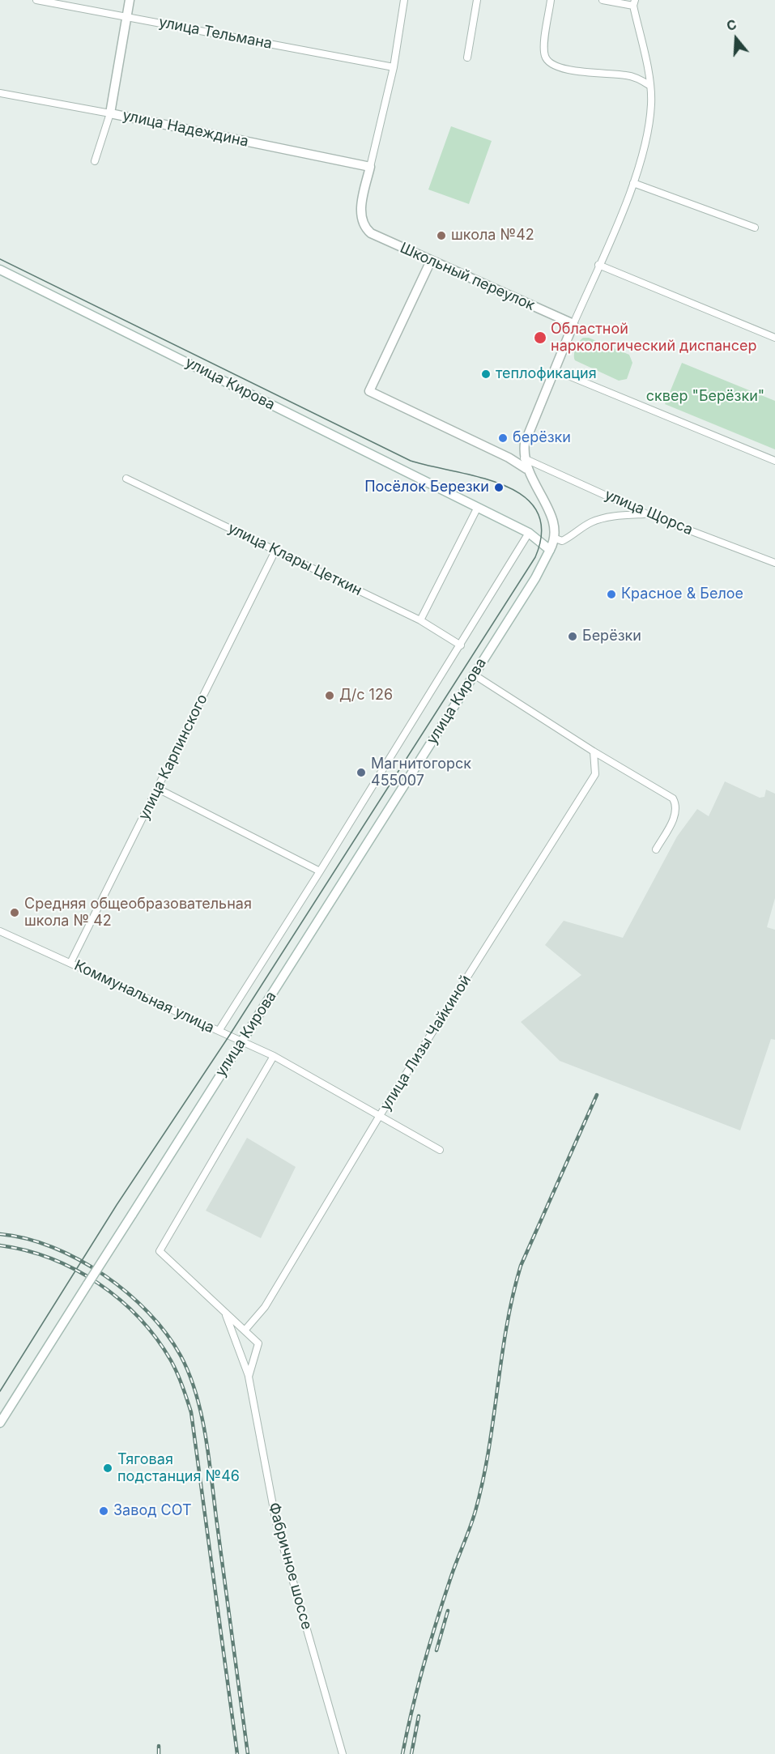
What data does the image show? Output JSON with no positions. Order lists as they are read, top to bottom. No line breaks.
{"streets":{"main road":["улица Надеждина","Школьный переулок","улица Кирова"],"street":["улица Тельмана","улица Щорса","улица Клары Цеткин","улица Карпинского","Коммунальная улица","улица Лизы Чайкиной","Фабричное шоссе"]},"crossings":[["улица Надеждина","Школьный переулок"],["улица Кирова","Коммунальная улица"],["улица Клары Цеткин","улица Карпинского"],["улица Карпинского","Коммунальная улица"],["Коммунальная улица","улица Лизы Чайкиной"],["улица Лизы Чайкиной","Фабричное шоссе"]],"parks":["сквер \"Берёзки\""],"places":["школа №42","Областной наркологический диспансер","теплофикация","берёзки","Посёлок Березки","Красное & Белое","Берёзки","Д/с 126","Магнитогорск 455007","Средняя общеобразовательная школа № 42","Тяговая подстанция №46","Завод СОТ"],"north":"top"}
